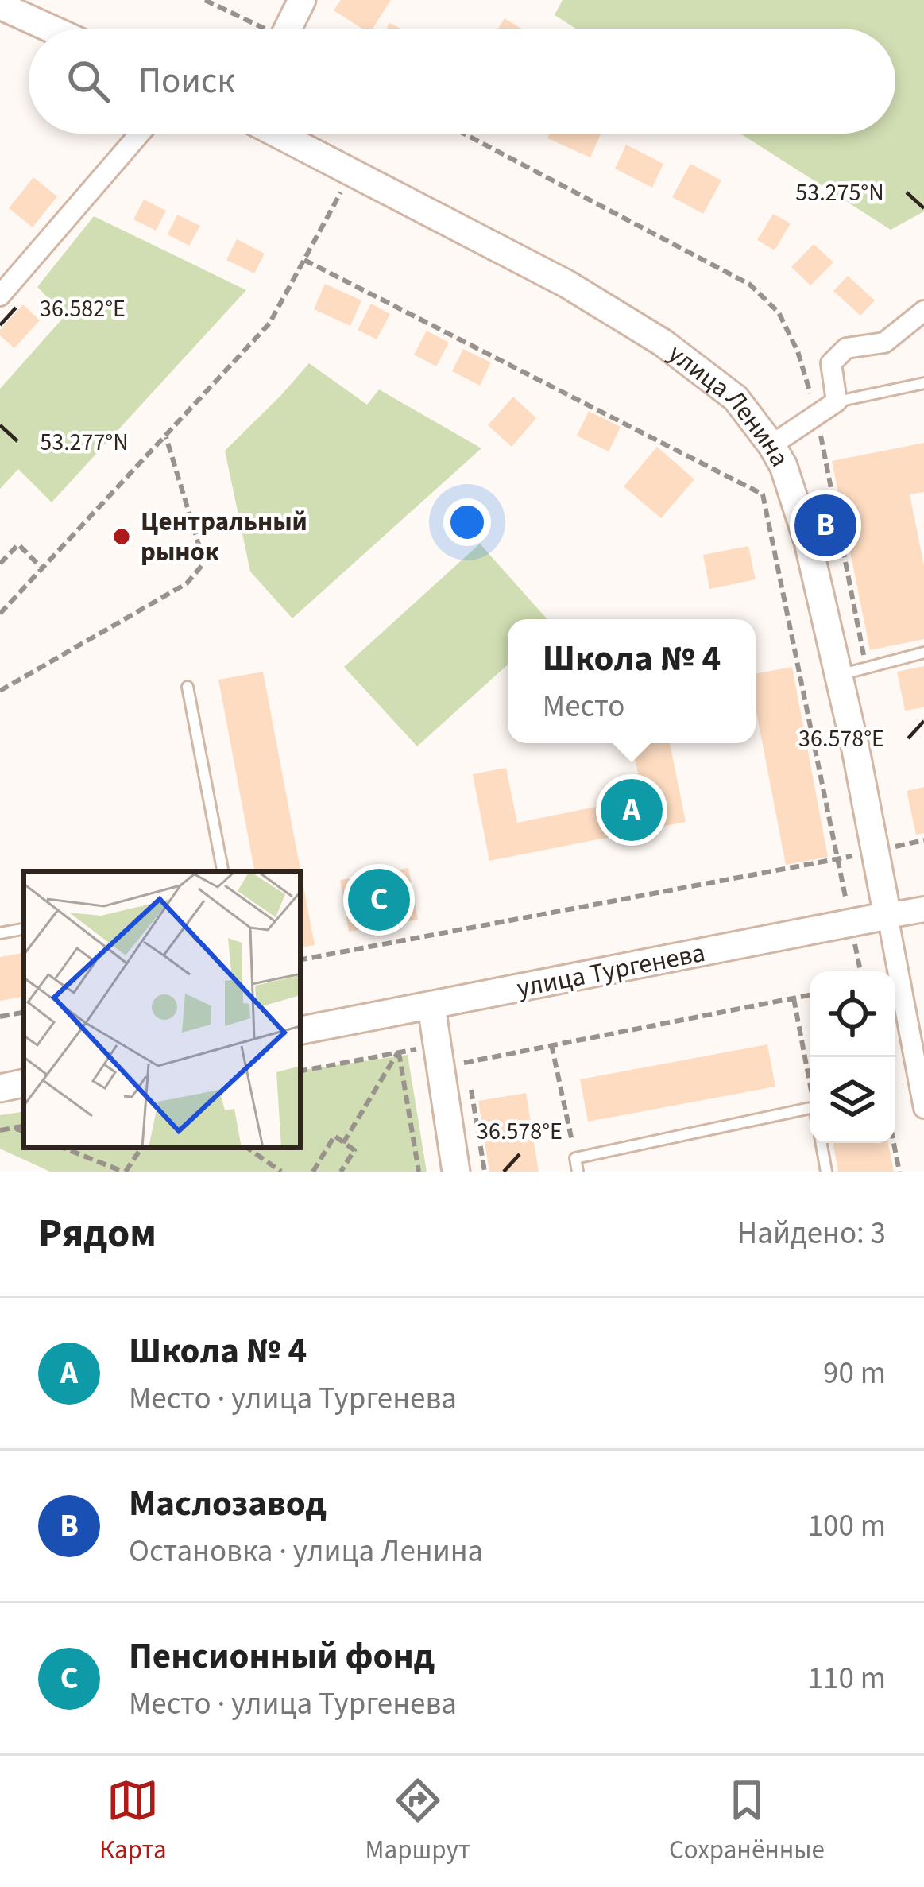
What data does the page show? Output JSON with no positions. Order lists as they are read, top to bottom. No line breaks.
{"streets":{"main road":["улица Ленина","улица Тургенева"]},"crossings":[["улица Ленина","улица Тургенева"]],"places":["Центральный рынок"],"page":{"search":"Поиск","pins":["B","A","C"],"popup":["Школа № 4","Место"],"heading":["Рядом","Найдено: 3"],"list":[{"mark":"A","name":"Школа № 4","note":"Место · улица Тургенева","value":"90 m"},{"mark":"B","name":"Маслозавод","note":"Остановка · улица Ленина","value":"100 m"},{"mark":"C","name":"Пенсионный фонд","note":"Место · улица Тургенева","value":"110 m"}],"nav":["Карта","Маршрут","Сохранённые"]},"coordinates":["53.275°N","36.582°E","53.277°N","36.578°E"]}
